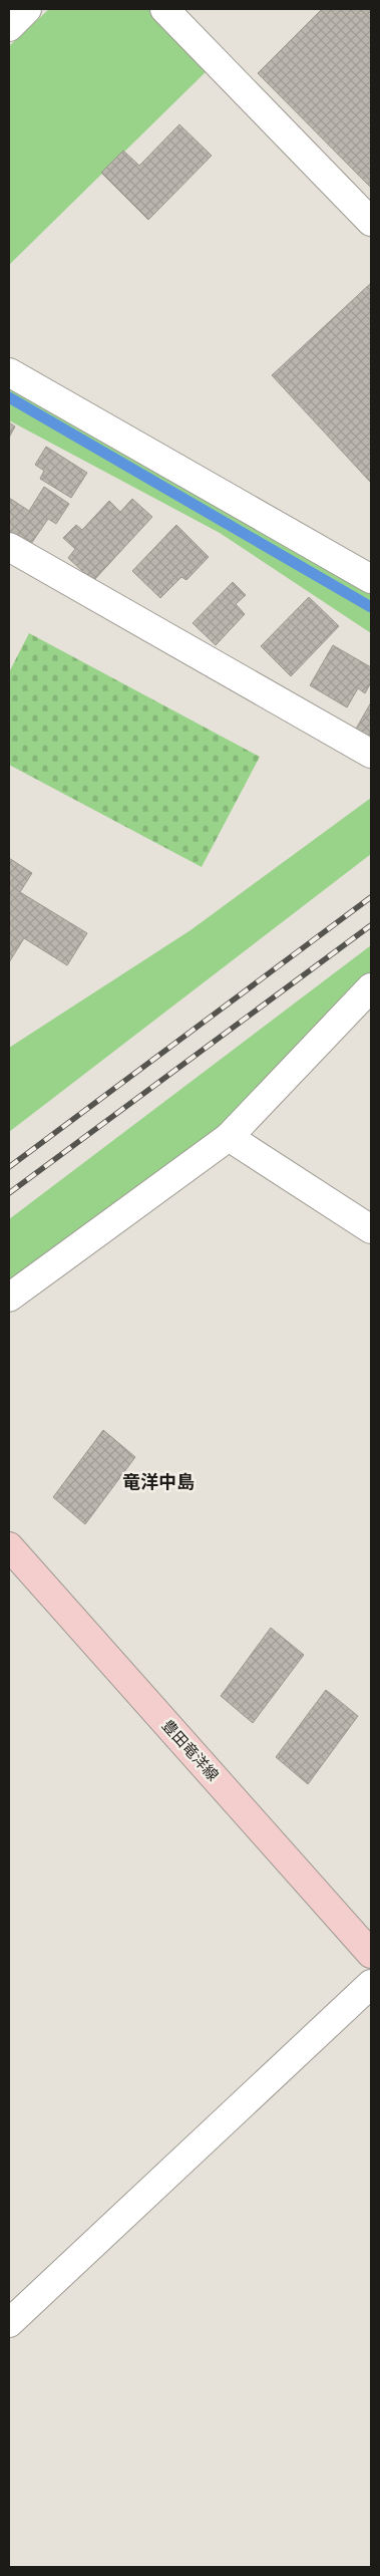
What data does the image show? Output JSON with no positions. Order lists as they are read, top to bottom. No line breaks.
{"streets":{"main road":["豊田竜洋線"]},"districts":["竜洋中島"]}
